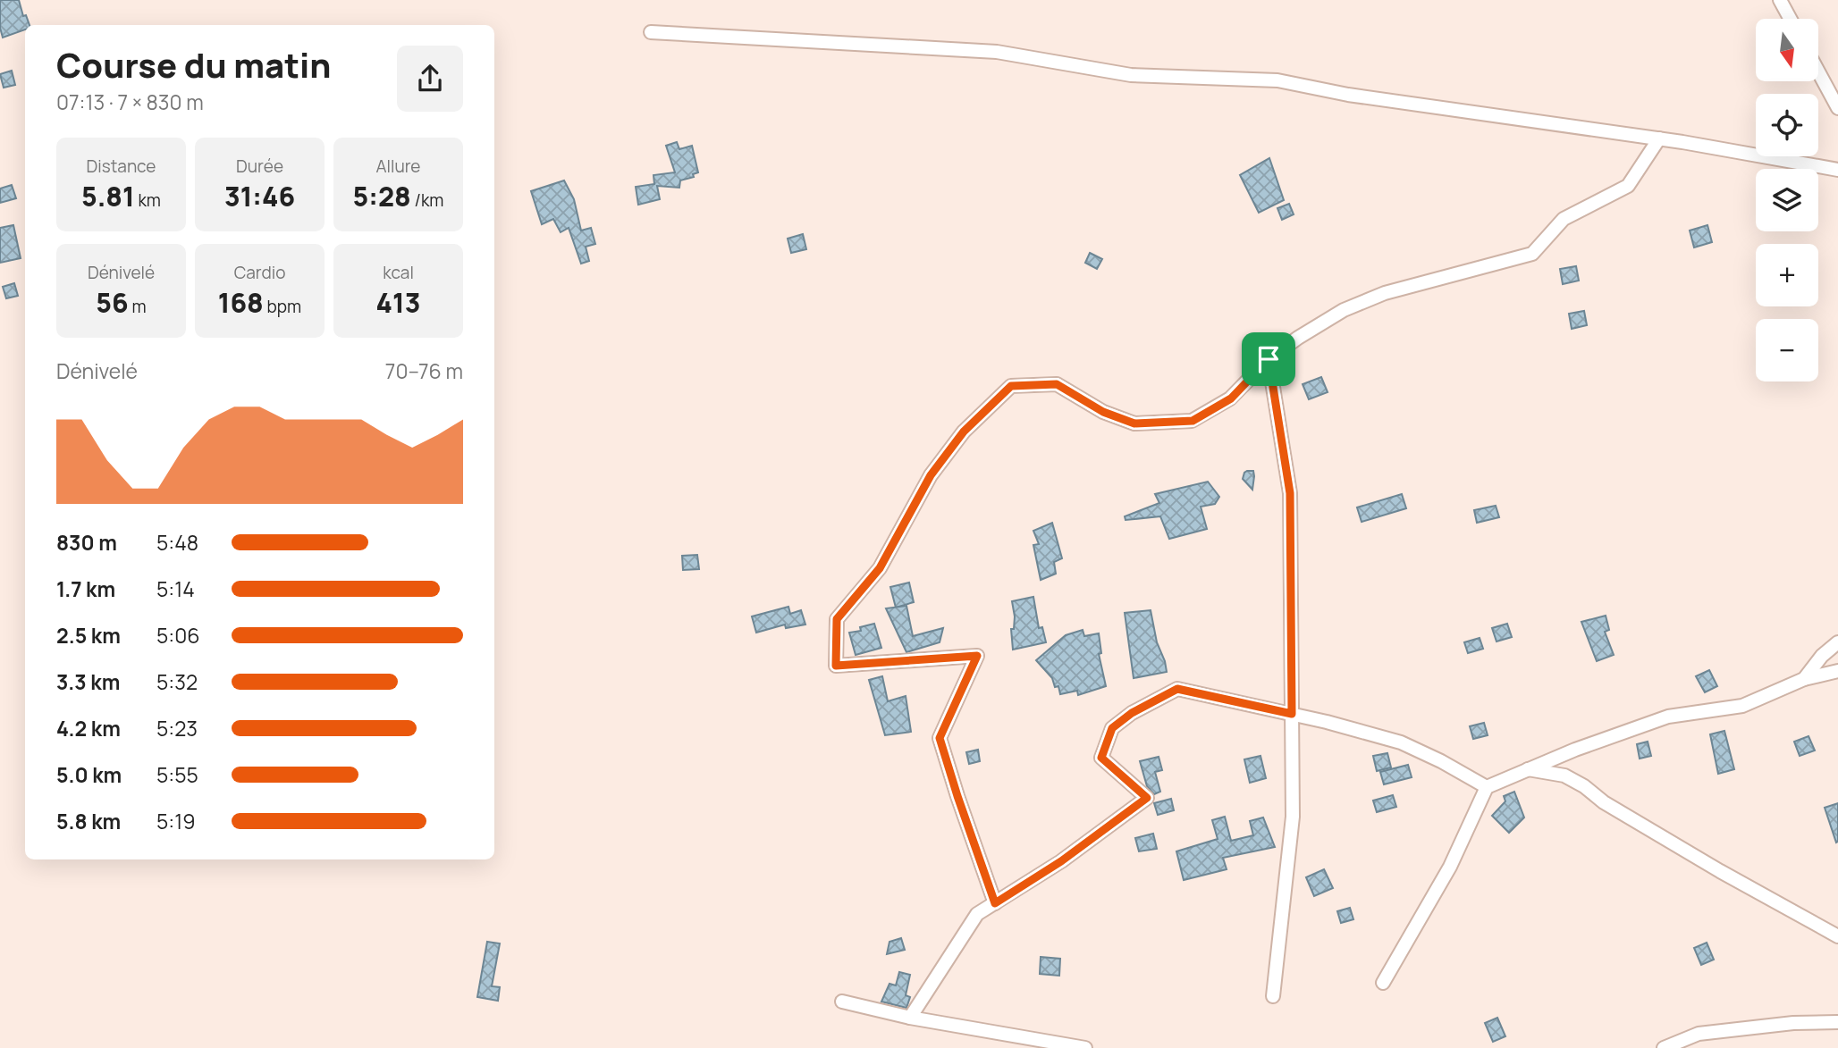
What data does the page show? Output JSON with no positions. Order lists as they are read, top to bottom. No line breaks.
{"north":"bottom","page":{"map_buttons":["+","−"],"heading":["Course du matin","07:13 · 7 × 830 m"],"stats":[["Distance","5.81 km"],["Durée","31:46"],["Allure","5:28 /km"],["Dénivelé","56 m"],["Cardio","168 bpm"],["kcal","413"]],"chart":["Dénivelé","70–76 m"],"list":[{"name":"830 m","note":"5:48"},{"name":"1.7 km","note":"5:14"},{"name":"2.5 km","note":"5:06"},{"name":"3.3 km","note":"5:32"},{"name":"4.2 km","note":"5:23"},{"name":"5.0 km","note":"5:55"},{"name":"5.8 km","note":"5:19"}]}}
